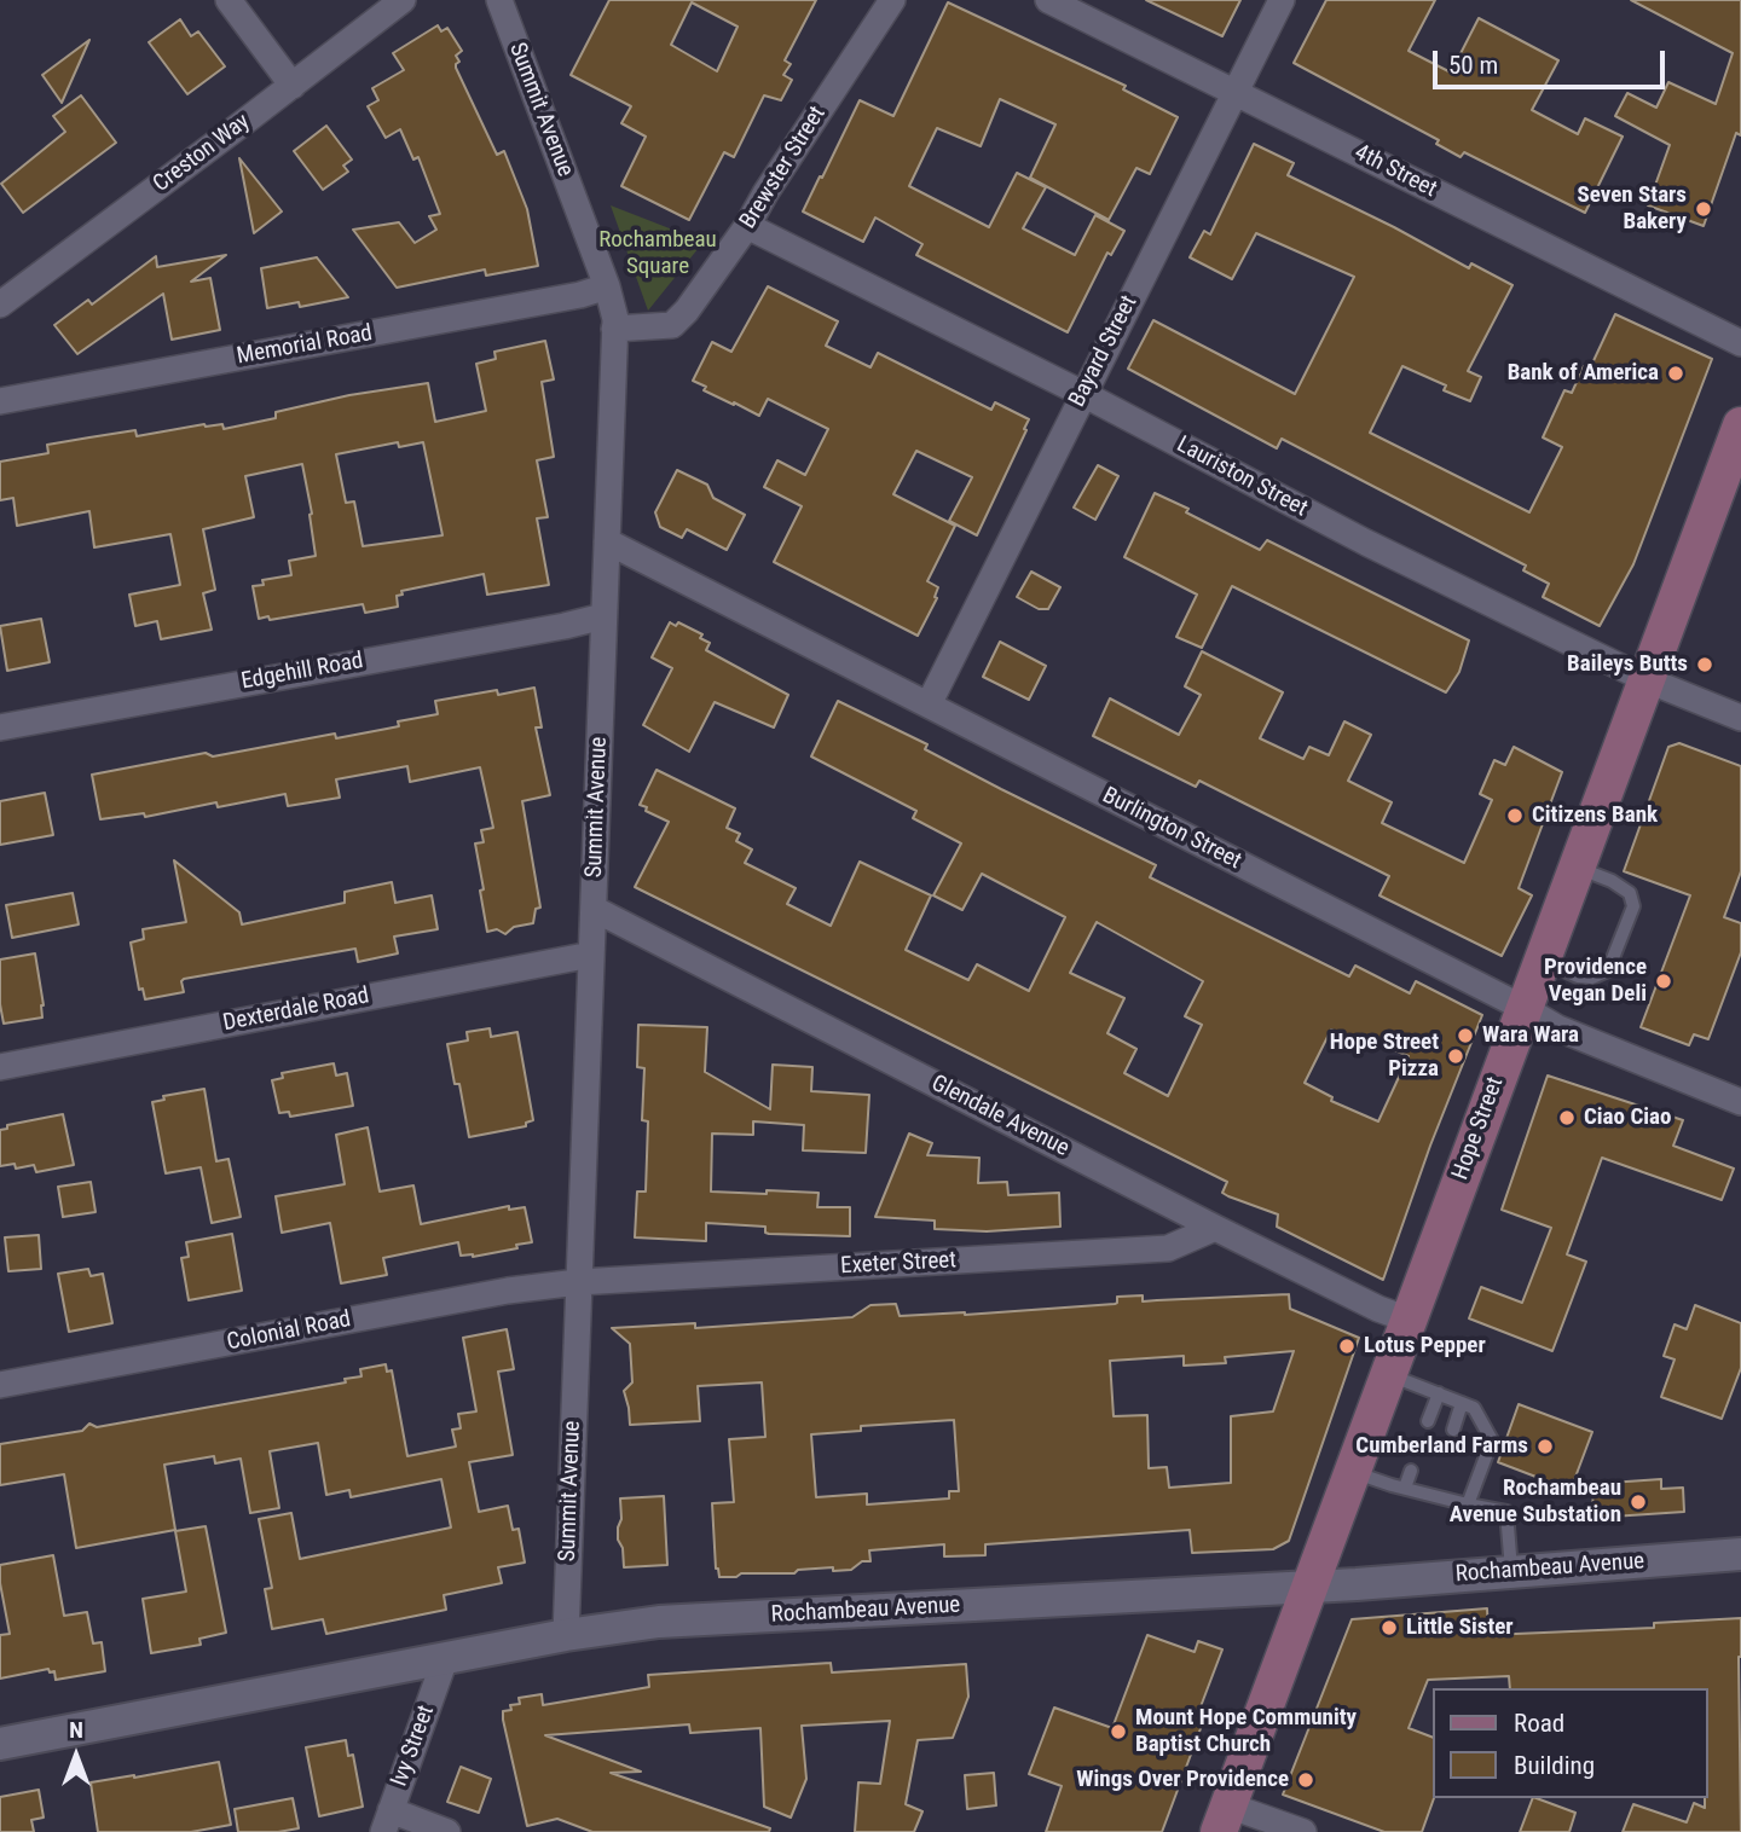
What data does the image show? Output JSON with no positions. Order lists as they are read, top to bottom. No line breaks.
{"streets":{"main road":["Hope Street"],"street":["Summit Avenue","Creston Way","Brewster Street","4th Street","Memorial Road","Bayard Street","Lauriston Street","Edgehill Road","Burlington Street","Dexterdale Road","Glendale Avenue","Exeter Street","Colonial Road","Rochambeau Avenue","Ivy Street"]},"crossings":[["Summit Avenue","Brewster Street"],["Summit Avenue","Memorial Road"],["Summit Avenue","Edgehill Road"],["Summit Avenue","Burlington Street"],["Summit Avenue","Dexterdale Road"],["Summit Avenue","Glendale Avenue"],["Summit Avenue","Exeter Street"],["Summit Avenue","Colonial Road"],["Summit Avenue","Rochambeau Avenue"],["Brewster Street","Lauriston Street"],["4th Street","Bayard Street"],["Bayard Street","Lauriston Street"],["Bayard Street","Burlington Street"],["Lauriston Street","Hope Street"],["Burlington Street","Hope Street"],["Glendale Avenue","Hope Street"],["Glendale Avenue","Exeter Street"],["Hope Street","Rochambeau Avenue"],["Exeter Street","Colonial Road"],["Rochambeau Avenue","Ivy Street"]],"parks":["Rochambeau Square"],"places":["Seven Stars Bakery","Bank of America","Baileys Butts","Citizens Bank","Providence Vegan Deli","Wara Wara","Hope Street Pizza","Ciao Ciao","Lotus Pepper","Cumberland Farms","Rochambeau Avenue Substation","Little Sister","Mount Hope Community Baptist Church","Wings Over Providence"],"legend":["Road","Building"],"scale_bar":"50 m","north":"top"}
